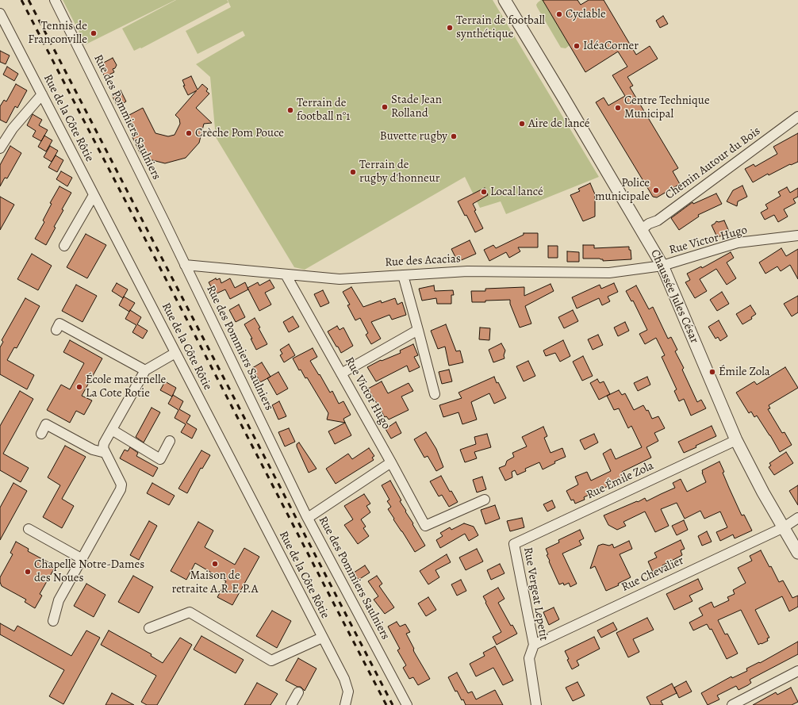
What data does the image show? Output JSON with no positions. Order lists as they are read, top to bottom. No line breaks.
{"streets":{"street":["Rue des Pommiers Saulniers","Rue de la Côte Rôtie","Chemin Autour du Bois","Rue Victor Hugo","Rue des Acacias","Chaussée Jules César","Rue Émile Zola","Rue Chevalier","Rue Vergeat Lepetit"]},"crossings":[["Rue des Pommiers Saulniers","Rue des Acacias"],["Chemin Autour du Bois","Chaussée Jules César"],["Rue Victor Hugo","Rue des Acacias"],["Rue Victor Hugo","Chaussée Jules César"],["Rue des Acacias","Chaussée Jules César"],["Chaussée Jules César","Rue Émile Zola"],["Chaussée Jules César","Rue Chevalier"],["Rue Émile Zola","Rue Vergeat Lepetit"],["Rue Chevalier","Rue Vergeat Lepetit"]],"places":["Cyclable","Terrain de football synthétique","Tennis de Franconville","IdéaCorner","Stade Jean Rolland","Centre Technique Municipal","Terrain de football n°1","Aire de lancé","Crèche Pom Pouce","Buvette rugby","Terrain de rugby d'honneur","Police municipale","Local lancé","Émile Zola","École maternelle La Cote Rotie","Maison de retraite A.R.E.P.A","Chapelle Notre-Dames des Noues"]}
